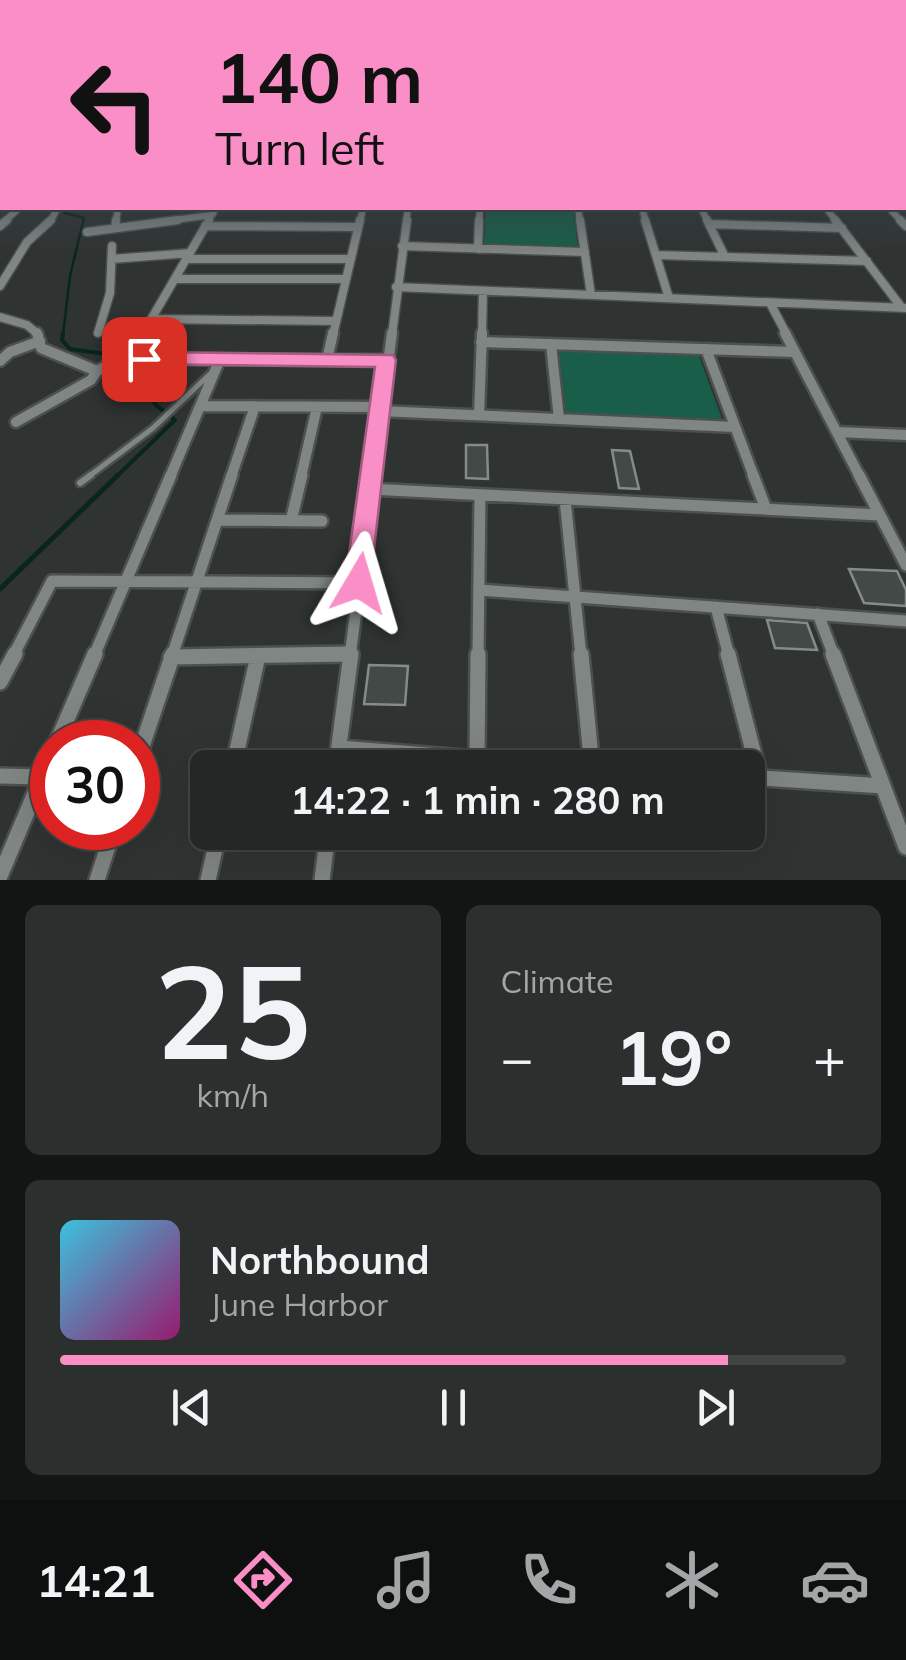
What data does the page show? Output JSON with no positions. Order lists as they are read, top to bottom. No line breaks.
{"page":{"turn":["140 m","Turn left"],"limit":"30","trip":"14:22 · 1 min · 280 m","tile":[["25","km/h"],"Climate"],"heat":["−","19°","+"],"song":["Northbound","June Harbor"],"tabs":"14:21"}}
